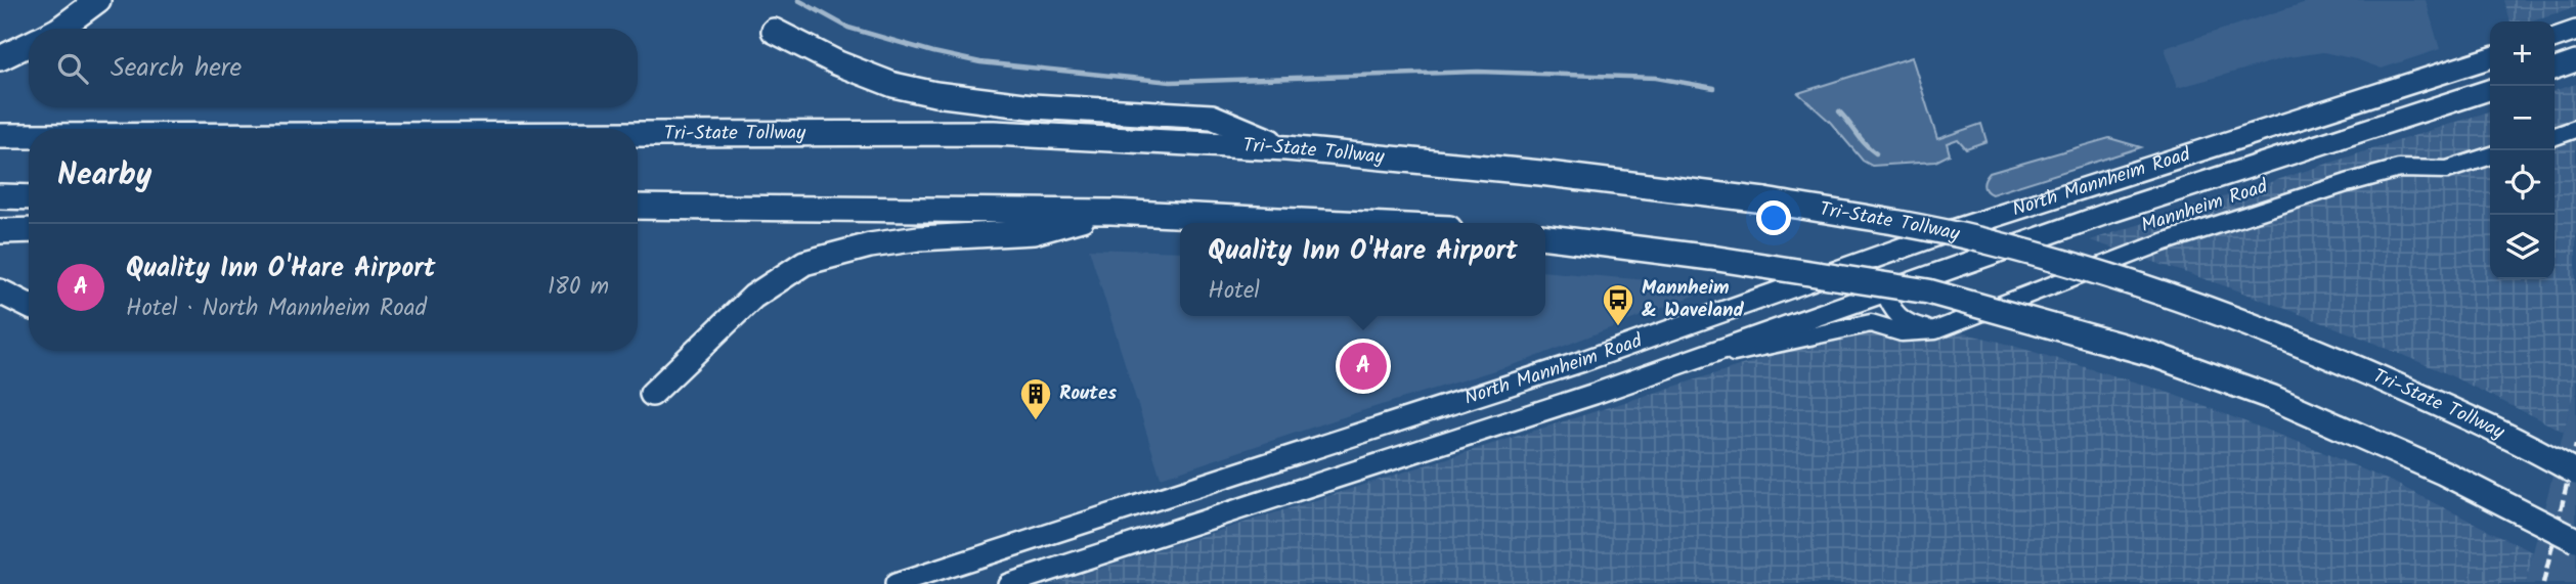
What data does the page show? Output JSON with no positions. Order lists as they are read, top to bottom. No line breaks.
{"streets":{"highway":["Tri-State Tollway"],"main road":["North Mannheim Road"],"street":["Mannheim Road"]},"crossings":[["North Mannheim Road","Mannheim Road"]],"places":{"bus stop":["Mannheim & Waveland"],"building":["Routes"]},"page":{"map_buttons":["+","−"],"search":"Search here","heading":"Nearby","list":[{"mark":"A","name":"Quality Inn O'Hare Airport","note":"Hotel · North Mannheim Road","value":"180 m"}],"popup":["Quality Inn O'Hare Airport","Hotel"],"pins":"A"}}
